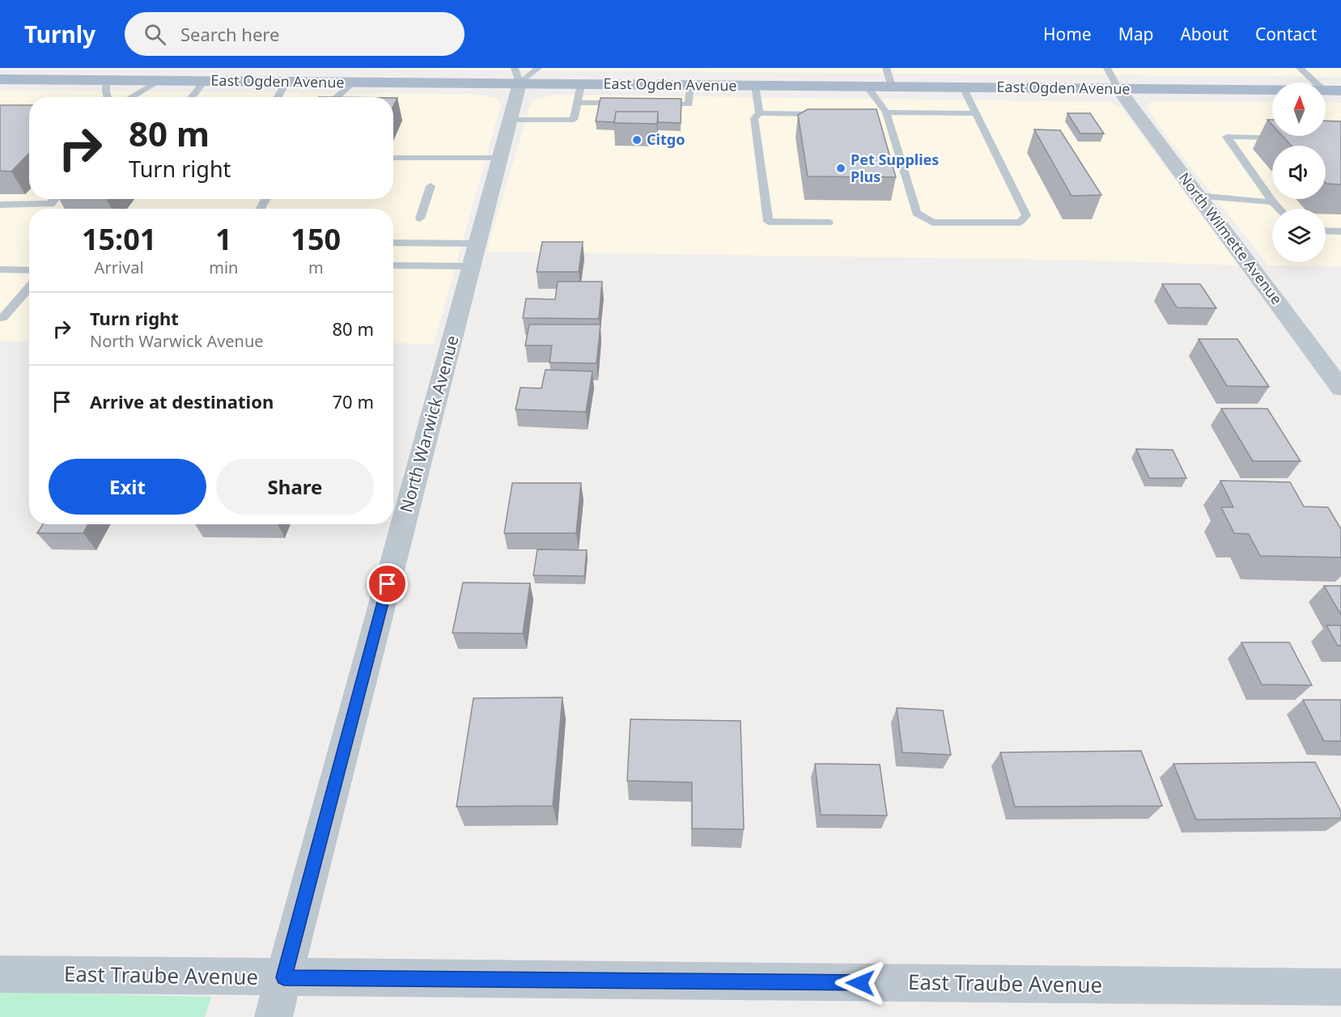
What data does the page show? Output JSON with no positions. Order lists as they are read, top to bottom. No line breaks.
{"streets":{"main road":["East Ogden Avenue"],"street":["North Wilmette Avenue","North Warwick Avenue","East Traube Avenue"]},"crossings":[["East Ogden Avenue","North Wilmette Avenue"],["East Ogden Avenue","North Warwick Avenue"],["North Warwick Avenue","East Traube Avenue"]],"places":["Citgo","Pet Supplies Plus"],"north":"top","page":{"header":"Turnly","search":"Search here","nav":["Home","Map","About","Contact"],"turn":["80 m","Turn right"],"eta":["15:01","Arrival","1","min","150","m"],"list":[{"name":"Turn right","note":"North Warwick Avenue","value":"80 m"},{"name":"Arrive at destination","value":"70 m"}],"buttons":["Exit","Share"]}}
